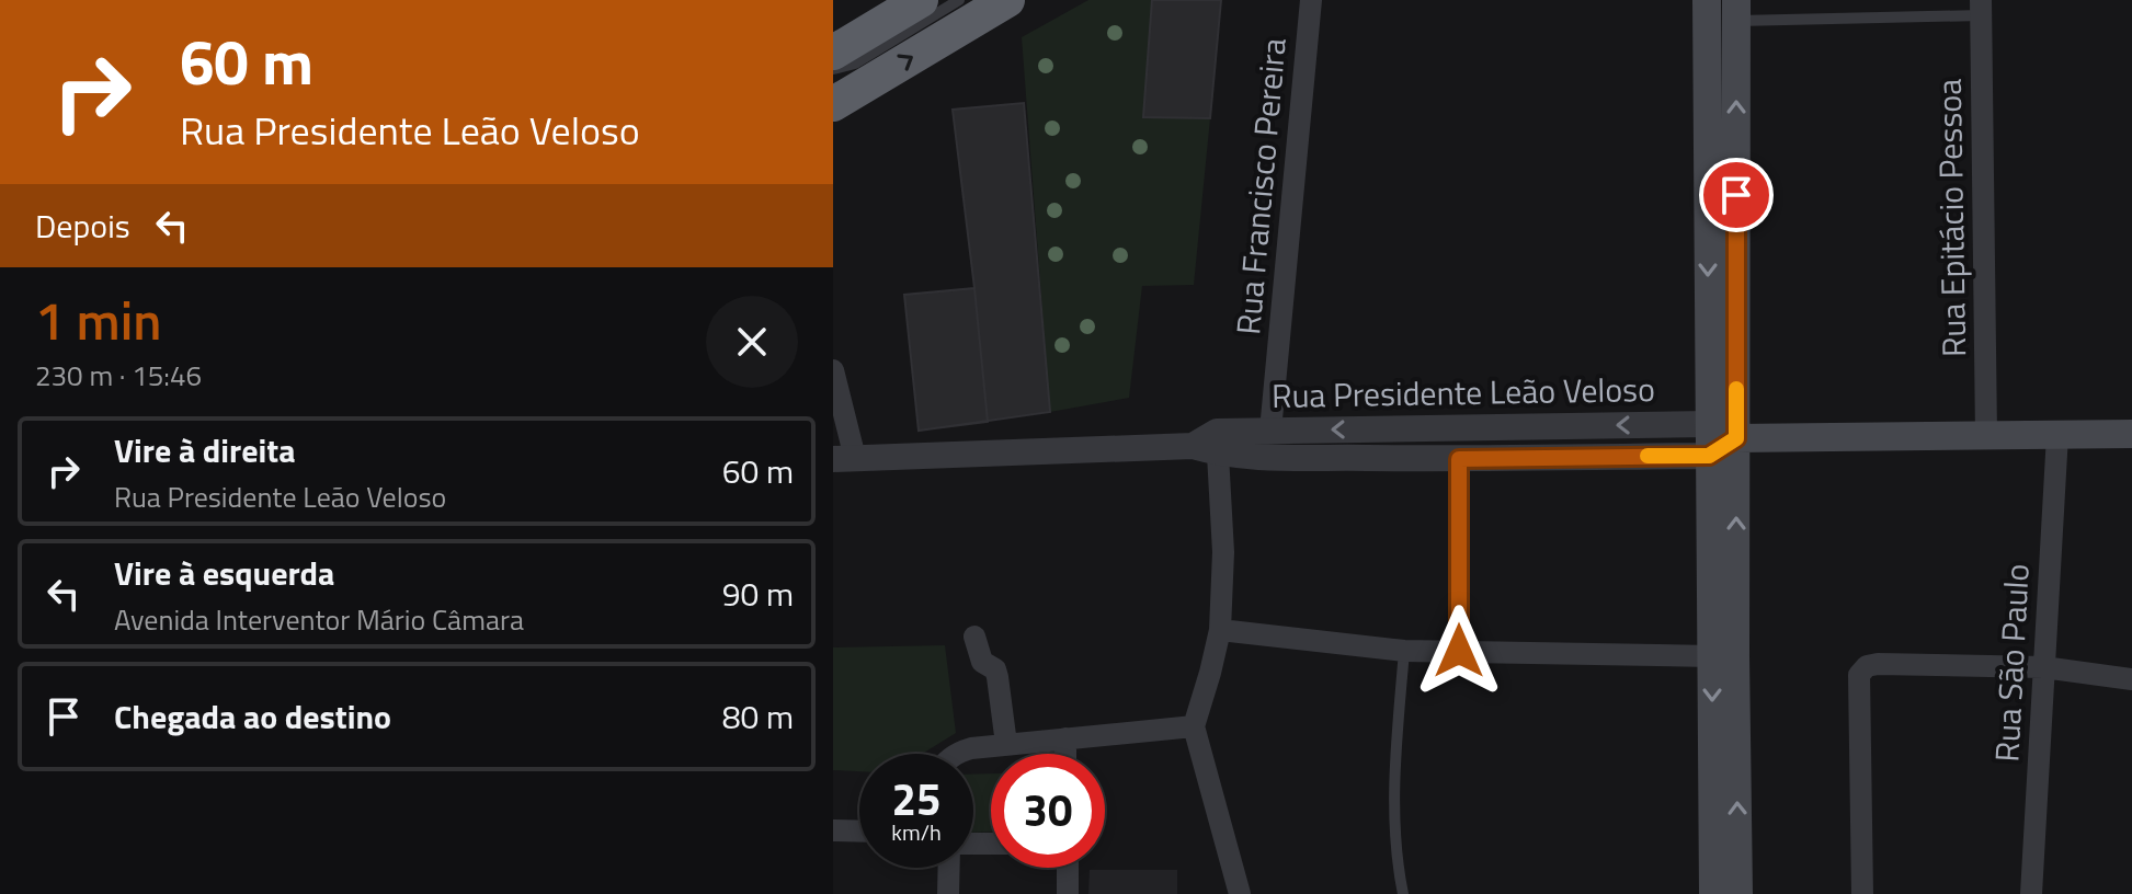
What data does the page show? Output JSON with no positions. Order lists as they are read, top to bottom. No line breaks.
{"streets":{"main road":["Rua Presidente Leão Veloso"],"street":["Rua Francisco Pereira","Rua Epitácio Pessoa","Rua São Paulo"]},"crossings":[["Rua Francisco Pereira","Rua Presidente Leão Veloso"],["Rua Epitácio Pessoa","Rua Presidente Leão Veloso"],["Rua Presidente Leão Veloso","Rua São Paulo"]],"page":{"turn":["60 m","Rua Presidente Leão Veloso"],"then":"Depois","heading":["1 min","230 m · 15:46"],"list":[{"name":"Vire à direita","note":"Rua Presidente Leão Veloso","value":"60 m"},{"name":"Vire à esquerda","note":"Avenida Interventor Mário Câmara","value":"90 m"},{"name":"Chegada ao destino","value":"80 m"}],"speed":"25 km/h","limit":"30"}}
